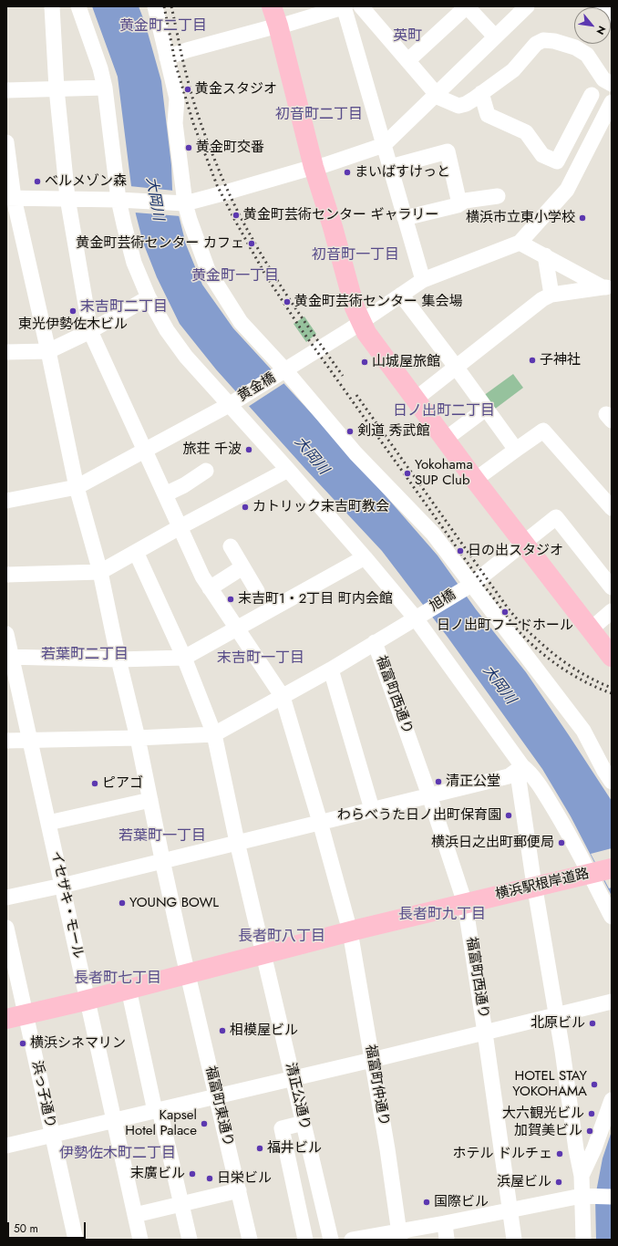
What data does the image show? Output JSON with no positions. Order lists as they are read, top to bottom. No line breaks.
{"streets":{"main road":["横浜駅根岸道路"],"street":["黄金橋","旭橋","福富町西通り","イセザキ・モール","福富町仲通り","浜っ子通り","清正公通り","福富町東通り"]},"crossings":[["黄金橋","福富町仲通り"],["黄金橋","福富町東通り"],["旭橋","福富町西通り"],["旭橋","福富町仲通り"],["旭橋","清正公通り"],["福富町西通り","横浜駅根岸道路"],["横浜駅根岸道路","イセザキ・モール"],["横浜駅根岸道路","福富町仲通り"],["横浜駅根岸道路","浜っ子通り"],["横浜駅根岸道路","清正公通り"],["横浜駅根岸道路","福富町東通り"]],"districts":["黄金町二丁目","英町","初音町二丁目","初音町一丁目","黄金町一丁目","末吉町二丁目","日ノ出町二丁目","若葉町二丁目","末吉町一丁目","若葉町一丁目","長者町九丁目","長者町八丁目","長者町七丁目","伊勢佐木町二丁目"],"water":["大岡川"],"places":["黄金スタジオ","黄金町交番","まいばすけっと","ベルメゾン森","黄金町芸術センター ギャラリー","横浜市立東小学校","黄金町芸術センター カフェ","黄金町芸術センター 集会場","東光伊勢佐木ビル","子神社","山城屋旅館","剣道 秀武館","旅荘 千波","Yokohama SUP Club","カトリック末吉町教会","日の出スタジオ","末吉町1・2丁目 町内会館","日ノ出町フードホール","清正公堂","ピアゴ","わらべうた日ノ出町保育園","横浜日之出町郵便局","YOUNG BOWL","北原ビル","相模屋ビル","横浜シネマリン","HOTEL STAY YOKOHAMA","大六観光ビル","Kapsel Hotel Palace","加賀美ビル","福井ビル","ホテル ドルチェ","末廣ビル","日栄ビル","浜屋ビル","国際ビル"],"scale_bar":"50 m","north":"bottom right"}
